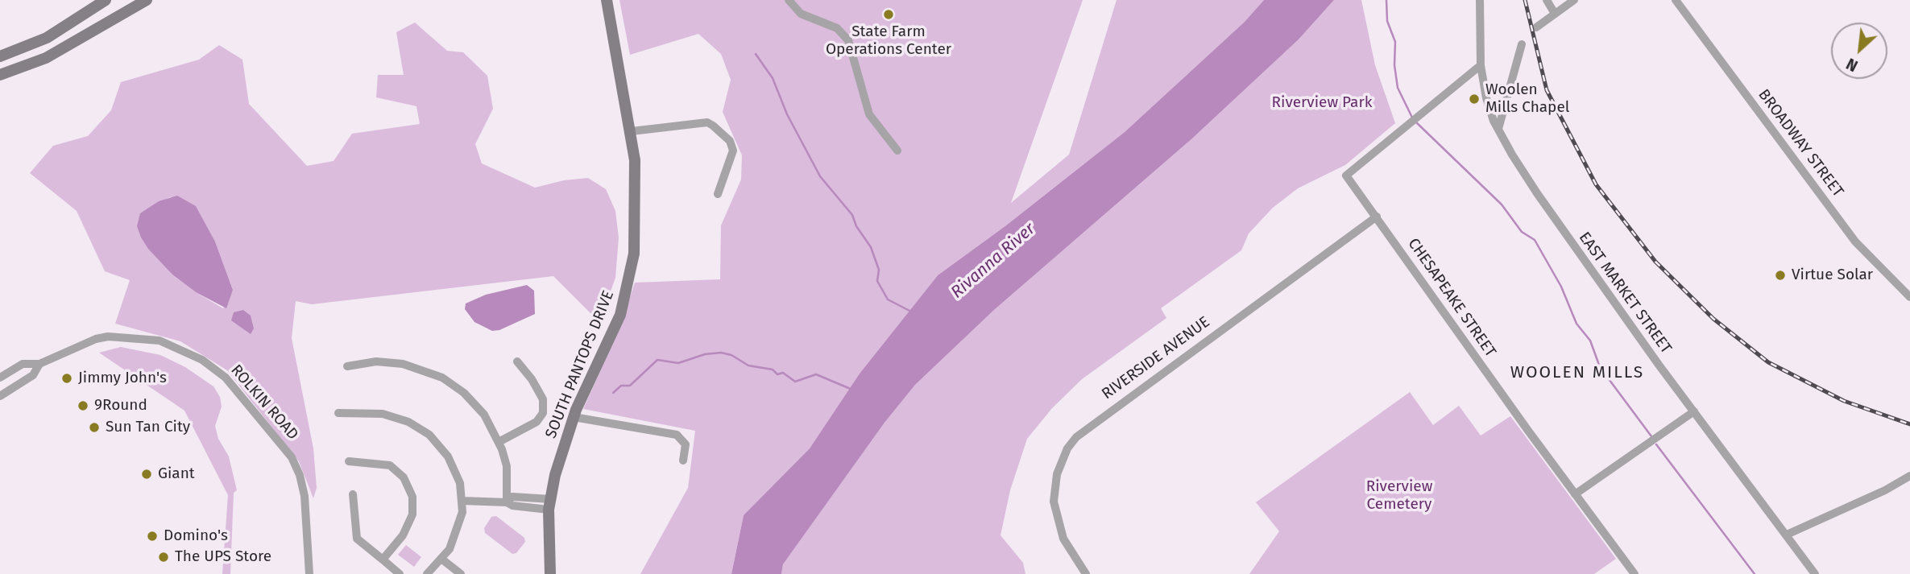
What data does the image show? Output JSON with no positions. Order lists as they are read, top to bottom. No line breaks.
{"streets":{"street":["BROADWAY STREET","EAST MARKET STREET","CHESAPEAKE STREET","RIVERSIDE AVENUE","SOUTH PANTOPS DRIVE","ROLKIN ROAD"]},"crossings":[["EAST MARKET STREET","CHESAPEAKE STREET"],["CHESAPEAKE STREET","RIVERSIDE AVENUE"]],"districts":["WOOLEN MILLS"],"water":["Rivanna River"],"parks":["Riverview Park","Riverview Cemetery"],"places":["State Farm Operations Center","Woolen Mills Chapel","Virtue Solar","Jimmy John's","9Round","Sun Tan City","Giant","Domino's","The UPS Store"],"north":"bottom left"}
